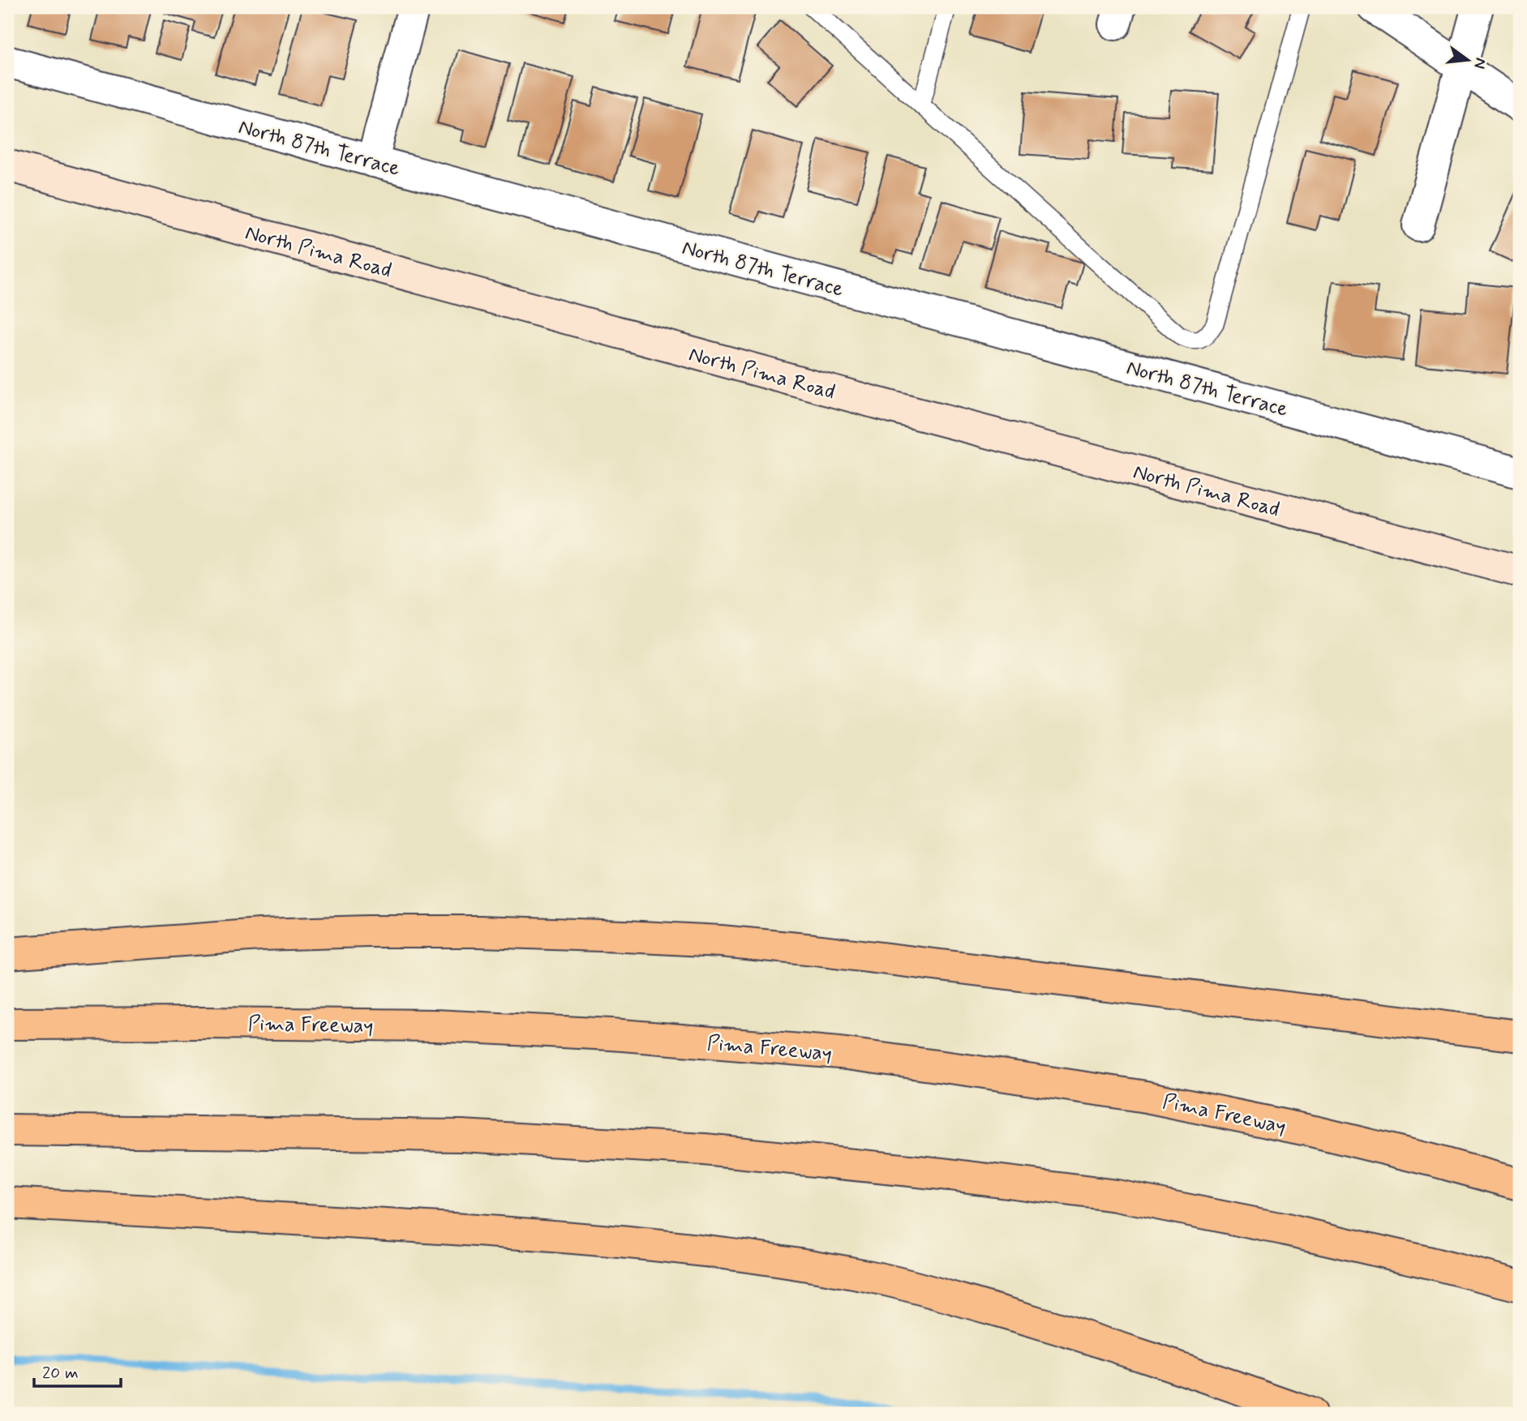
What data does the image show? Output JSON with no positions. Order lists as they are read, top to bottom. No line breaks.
{"streets":{"highway":["Pima Freeway"],"main road":["North Pima Road"],"street":["North 87th Terrace"]},"scale_bar":"20 m","north":"right"}
